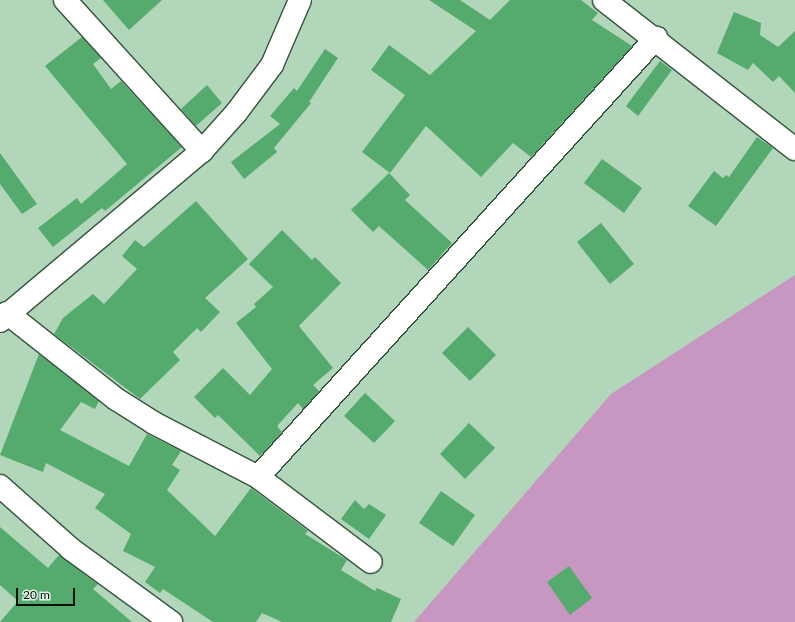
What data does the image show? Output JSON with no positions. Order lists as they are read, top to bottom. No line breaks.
{"scale_bar":"20 m"}
